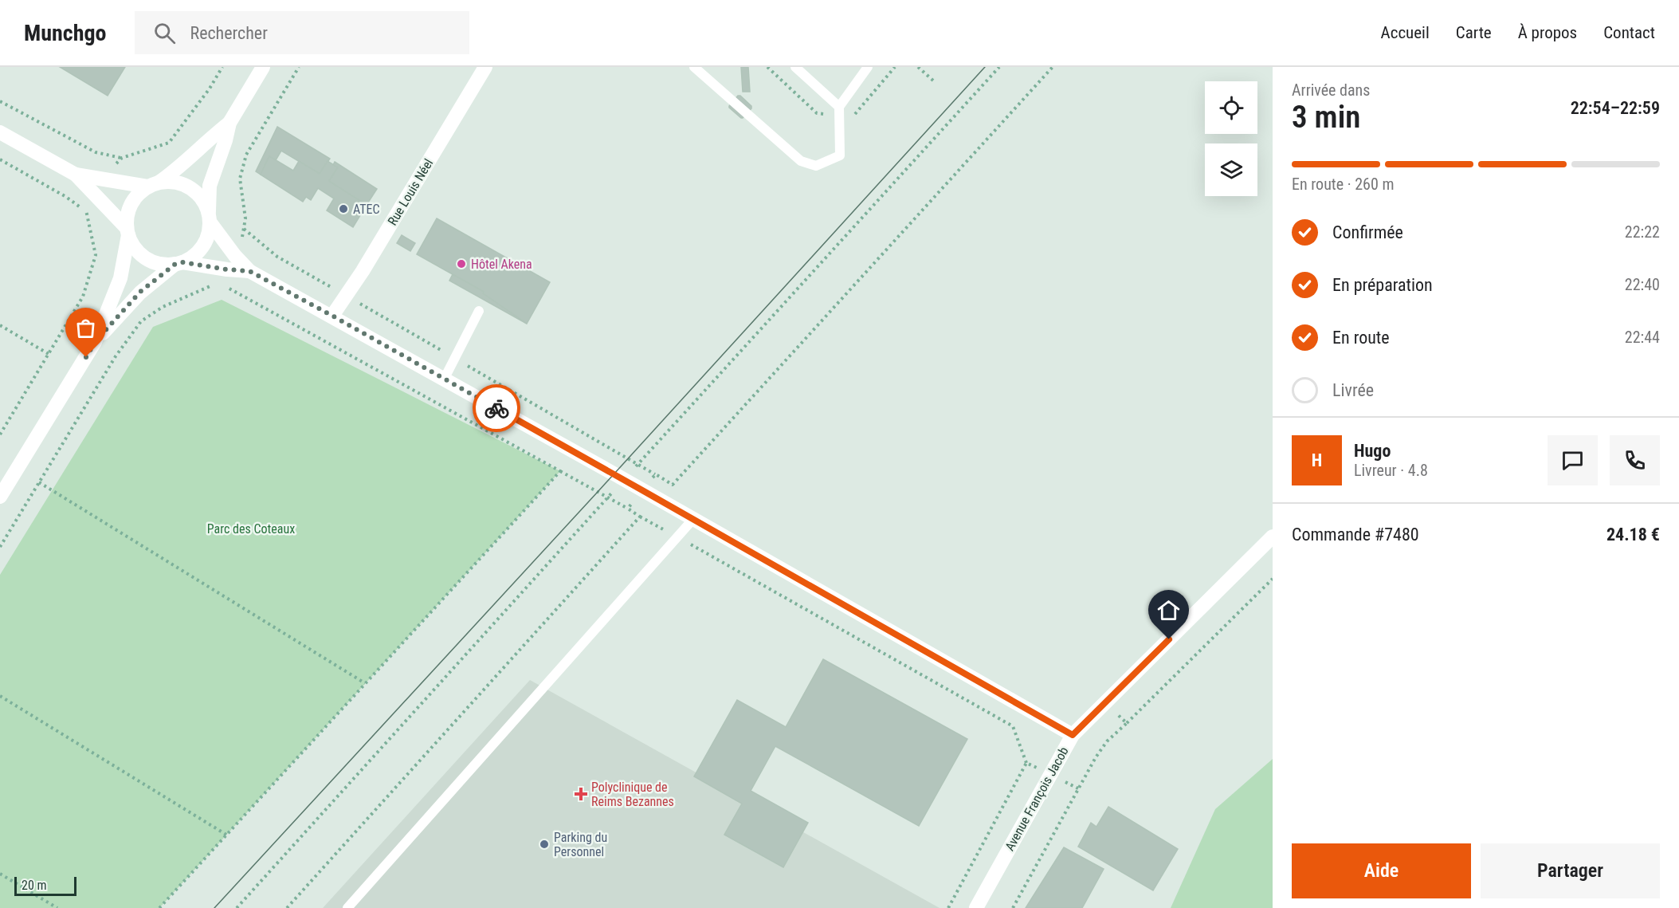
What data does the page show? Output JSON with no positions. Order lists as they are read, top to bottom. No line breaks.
{"streets":{"street":["Rue Louis Néel","Avenue François Jacob"]},"parks":["Parc des Coteaux"],"places":{"other":["ATEC","Hôtel Akena","Parking du Personnel"],"health":["Polyclinique de Reims Bezannes"]},"scale_bar":"20 m","page":{"header":"Munchgo","search":"Rechercher","nav":["Accueil","Carte","À propos","Contact"],"heading":["3 min","Arrivée dans","22:54–22:59"],"panel":["Hugo","Livreur · 4.8","Commande #7480","24.18 €"],"bar":"En route · 260 m","list":[["Confirmée","22:22"],["En préparation","22:40"],["En route","22:44"],"Livrée"],"round":"H","buttons":["Aide","Partager"],"scale":"20 m"}}
